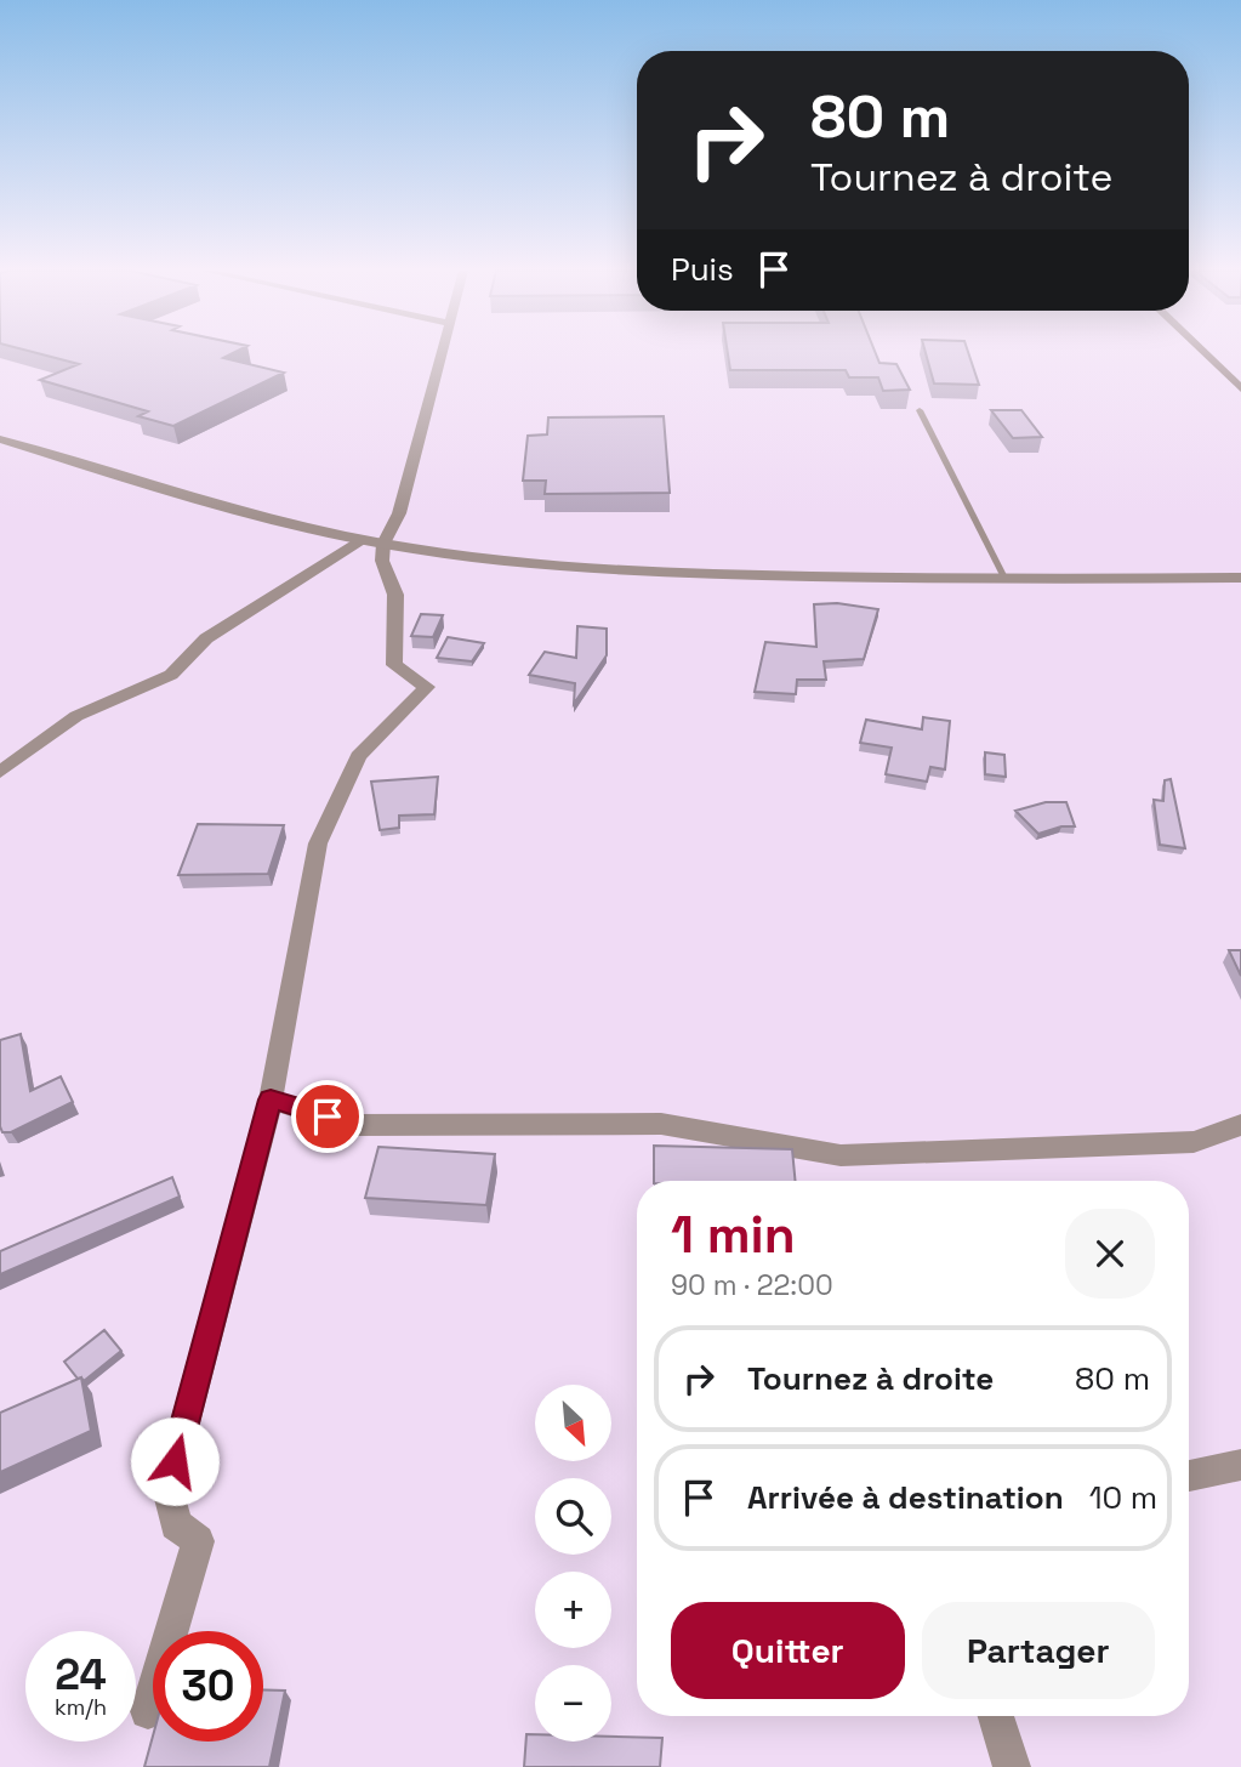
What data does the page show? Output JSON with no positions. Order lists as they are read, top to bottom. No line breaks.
{"north":"bottom right","page":{"turn":["80 m","Tournez à droite"],"then":"Puis","heading":["1 min","90 m · 22:00"],"list":[{"name":"Tournez à droite","value":"80 m"},{"name":"Arrivée à destination","value":"10 m"}],"map_buttons":["+","−"],"buttons":["Quitter","Partager"],"speed":"24 km/h","limit":"30"}}
